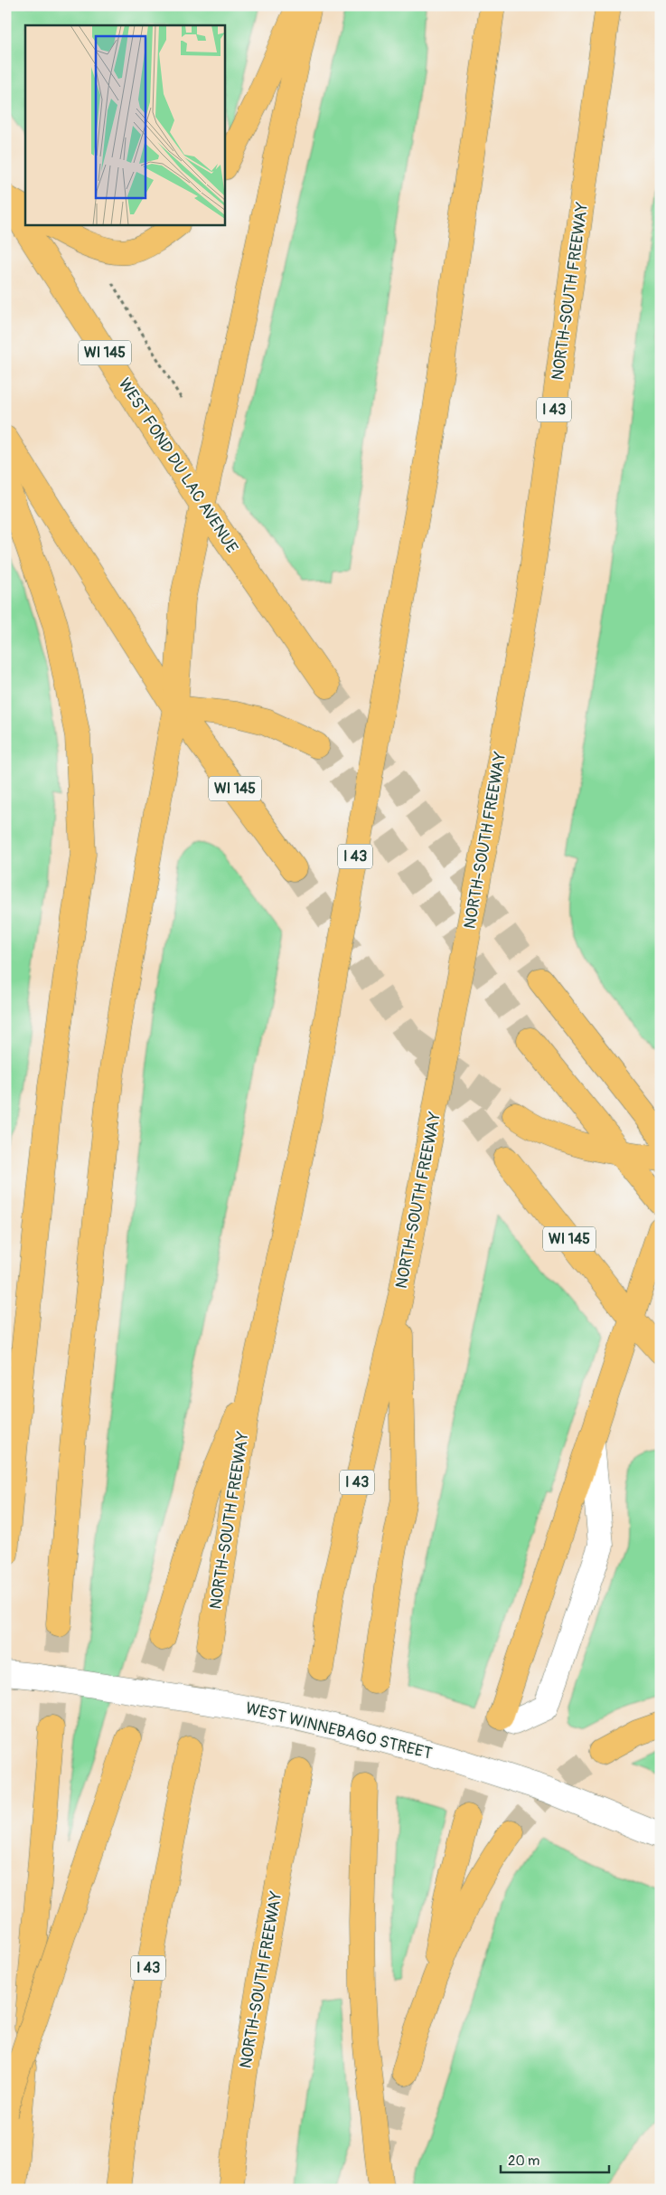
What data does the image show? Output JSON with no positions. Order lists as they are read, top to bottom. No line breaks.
{"streets":{"main road":["NORTH-SOUTH FREEWAY","WI 145","I 43","WEST FOND DU LAC AVENUE"],"street":["WEST WINNEBAGO STREET"]},"scale_bar":"20 m"}
